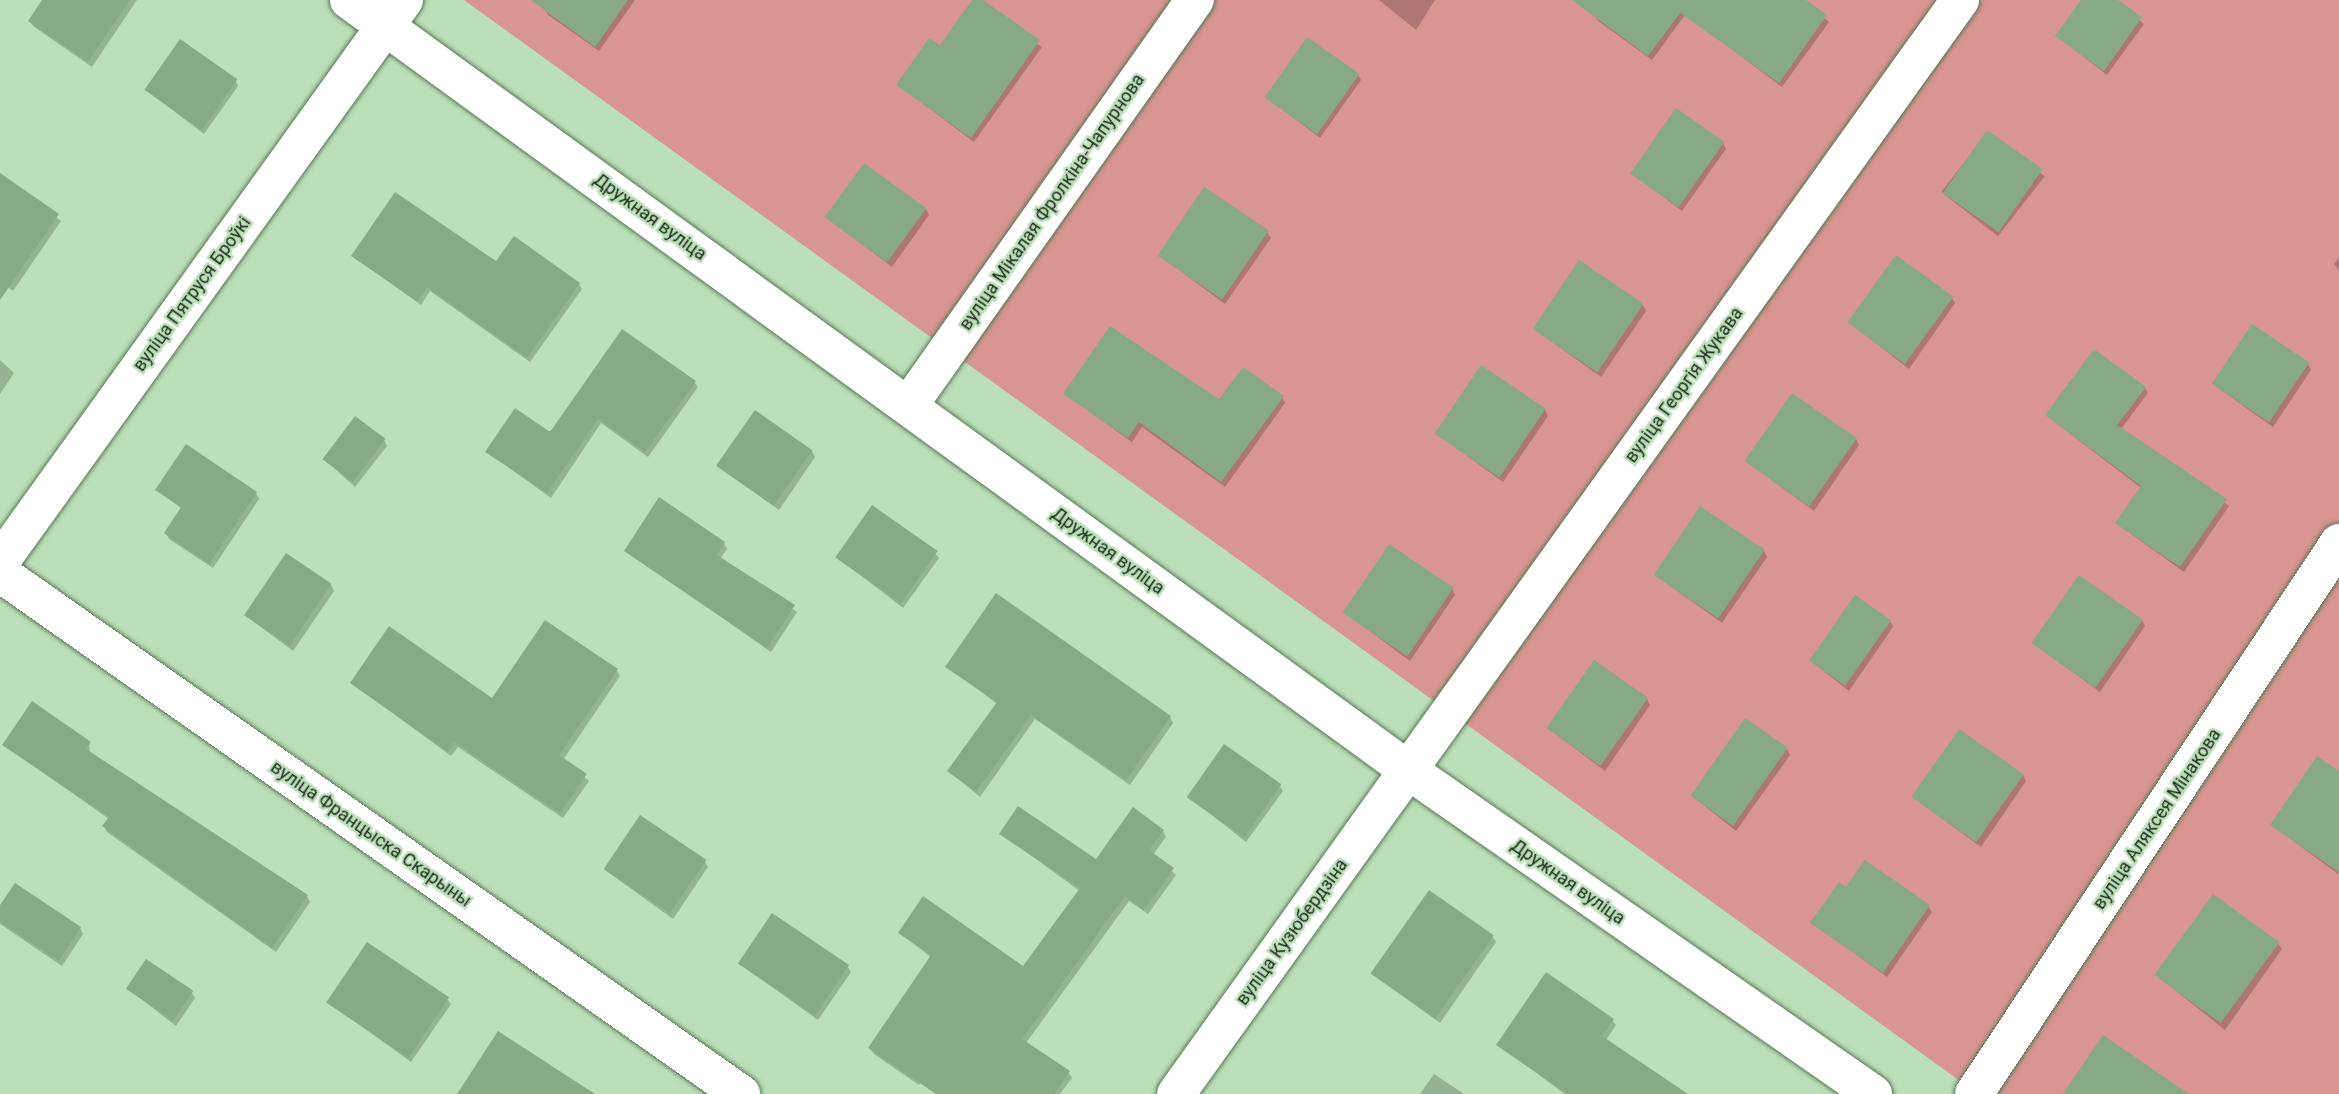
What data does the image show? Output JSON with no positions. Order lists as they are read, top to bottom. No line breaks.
{"streets":{"street":["вуліца Мікалая Фролкіна-Чапурнова","Дружная вуліца","вуліца Пятруся Броўкі","вуліца Георгія Жукава","вуліца Аляксея Мінакова","вуліца Францыска Скарыны","вуліца Кузюбердзіна"]},"crossings":[["вуліца Мікалая Фролкіна-Чапурнова","Дружная вуліца"],["Дружная вуліца","вуліца Пятруся Броўкі"],["Дружная вуліца","вуліца Георгія Жукава"],["Дружная вуліца","вуліца Кузюбердзіна"],["вуліца Георгія Жукава","вуліца Кузюбердзіна"]]}
